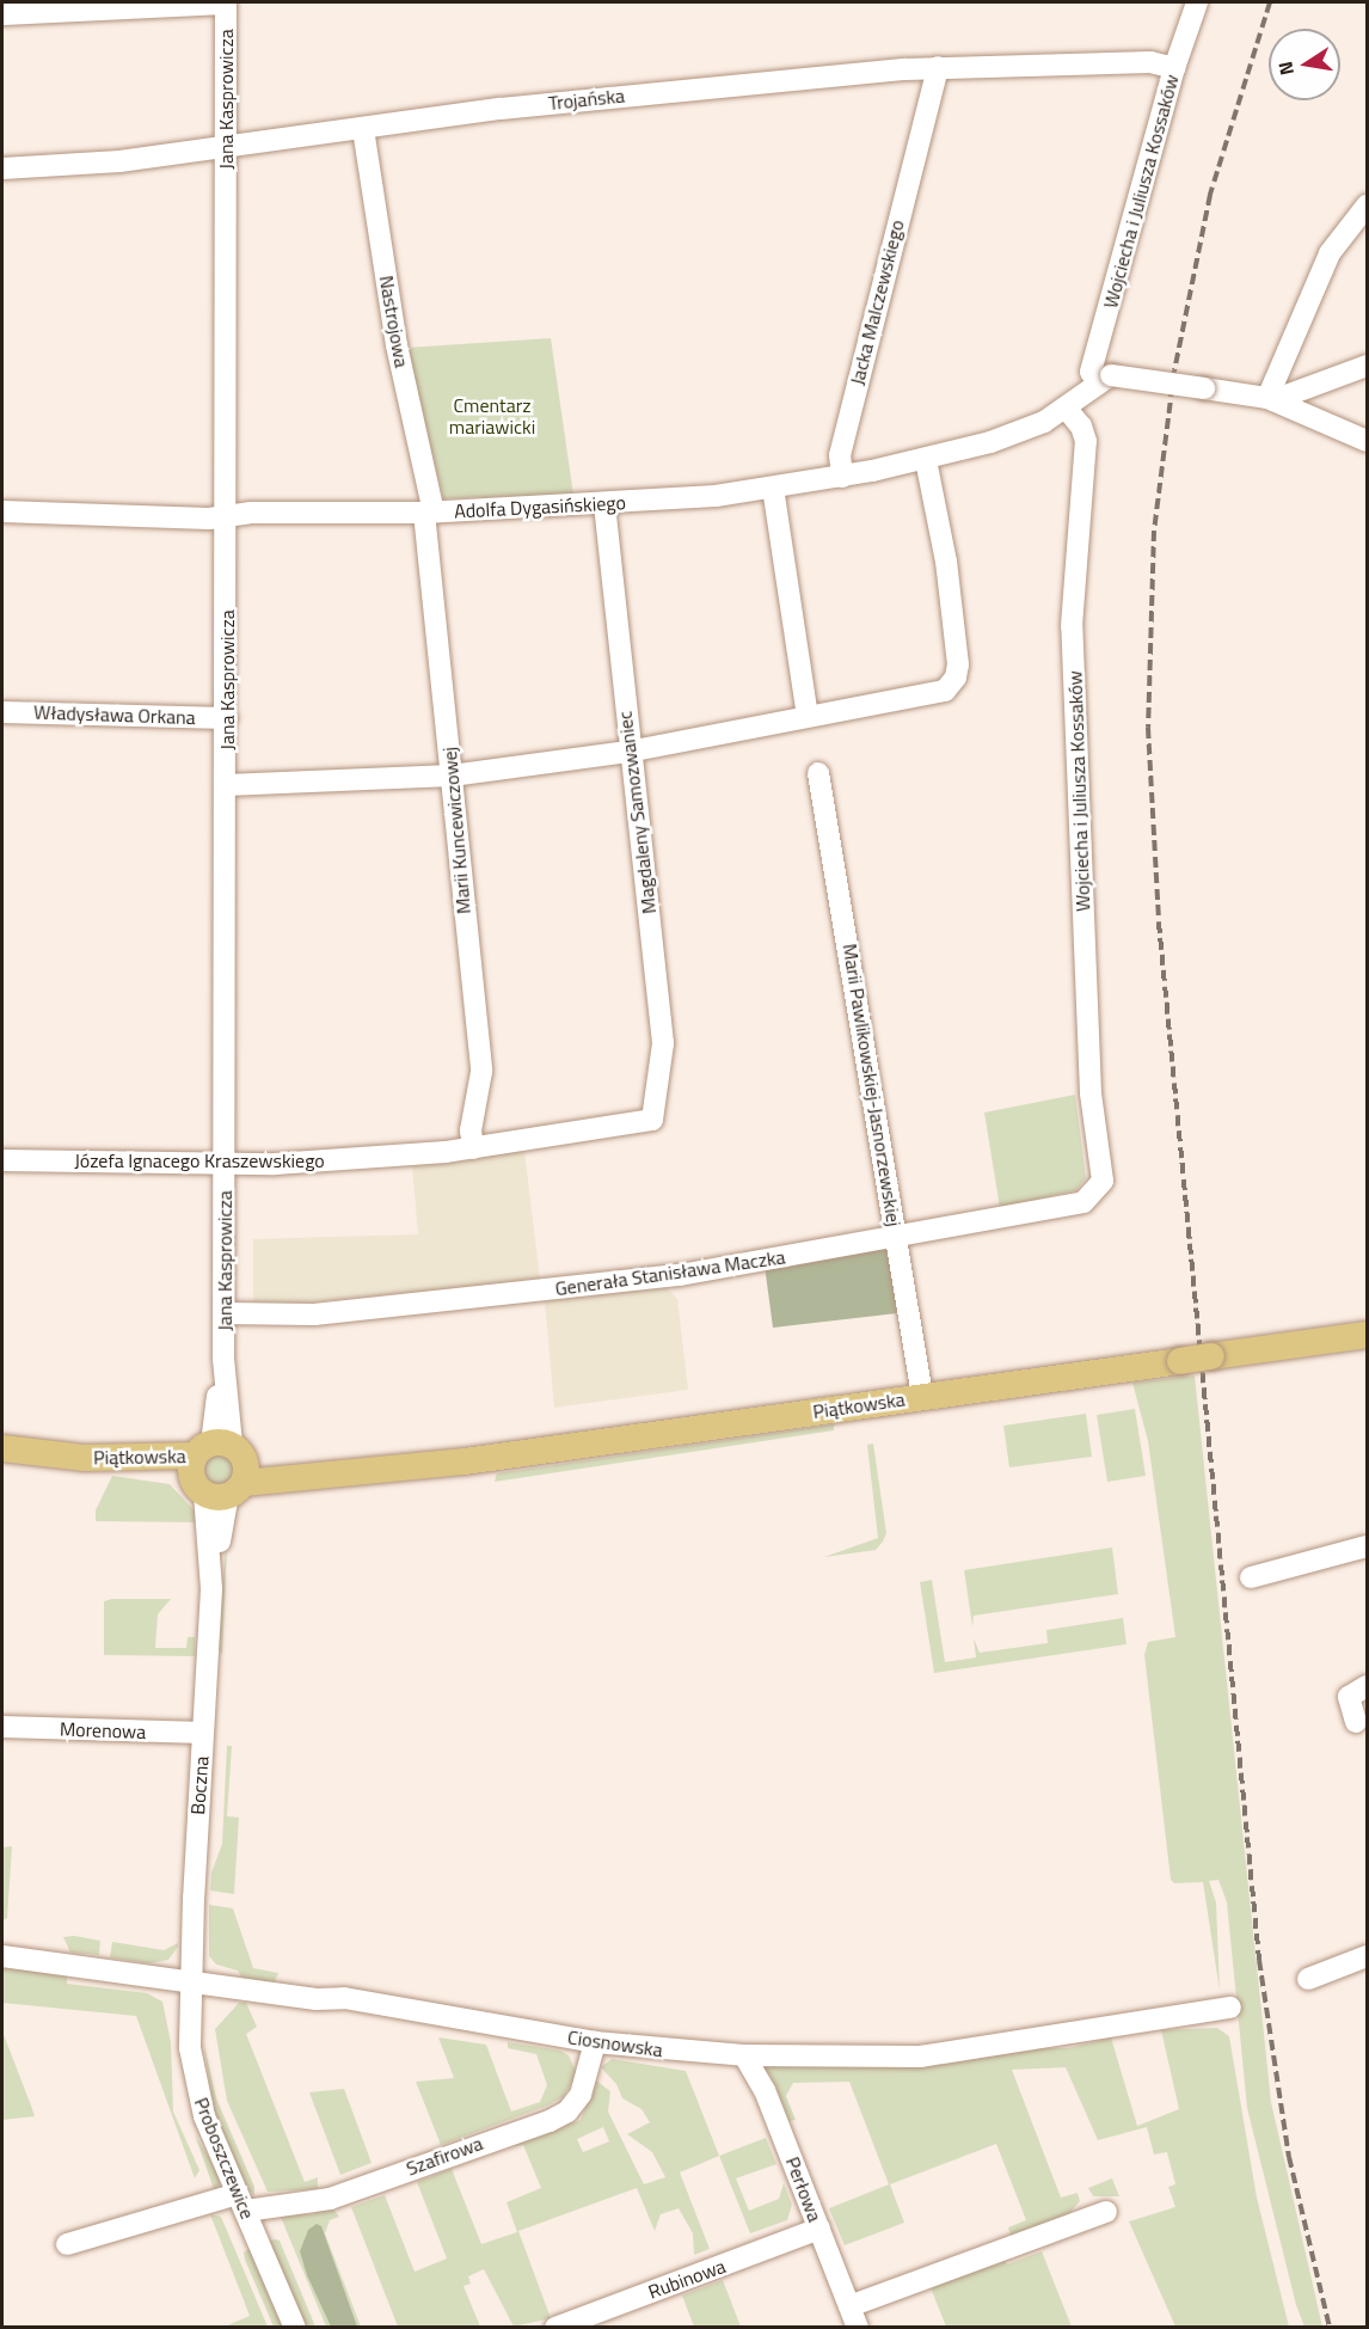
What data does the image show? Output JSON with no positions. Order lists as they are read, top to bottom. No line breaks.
{"streets":{"main road":["Piątkowska"],"street":["Jana Kasprowicza","Trojańska","Wojciecha i Juliusza Kossaków","Jacka Malczewskiego","Nastrojowa","Adolfa Dygasińskiego","Władysława Orkana","Magdaleny Samozwaniec","Marii Kuncewiczowej","Marii Pawlikowskiej-Jasnorzewskiej","Józefa Ignacego Kraszewskiego","Generała Stanisława Maczka","Morenowa","Boczna","Ciosnowska","Szafirowa","Proboszczewice","Perłowa","Rubinowa"]},"crossings":[["Jana Kasprowicza","Trojańska"],["Jana Kasprowicza","Adolfa Dygasińskiego"],["Jana Kasprowicza","Władysława Orkana"],["Jana Kasprowicza","Józefa Ignacego Kraszewskiego"],["Jana Kasprowicza","Generała Stanisława Maczka"],["Jana Kasprowicza","Piątkowska"],["Jana Kasprowicza","Boczna"],["Trojańska","Wojciecha i Juliusza Kossaków"],["Trojańska","Jacka Malczewskiego"],["Trojańska","Nastrojowa"],["Wojciecha i Juliusza Kossaków","Adolfa Dygasińskiego"],["Wojciecha i Juliusza Kossaków","Generała Stanisława Maczka"],["Jacka Malczewskiego","Adolfa Dygasińskiego"],["Nastrojowa","Adolfa Dygasińskiego"],["Nastrojowa","Marii Kuncewiczowej"],["Adolfa Dygasińskiego","Magdaleny Samozwaniec"],["Adolfa Dygasińskiego","Marii Kuncewiczowej"],["Magdaleny Samozwaniec","Józefa Ignacego Kraszewskiego"],["Marii Kuncewiczowej","Józefa Ignacego Kraszewskiego"],["Marii Pawlikowskiej-Jasnorzewskiej","Generała Stanisława Maczka"],["Marii Pawlikowskiej-Jasnorzewskiej","Piątkowska"],["Piątkowska","Boczna"],["Morenowa","Boczna"],["Boczna","Ciosnowska"],["Boczna","Proboszczewice"],["Ciosnowska","Szafirowa"],["Ciosnowska","Proboszczewice"],["Ciosnowska","Perłowa"],["Szafirowa","Proboszczewice"],["Perłowa","Rubinowa"]],"parks":["Cmentarz mariawicki"],"north":"left"}
